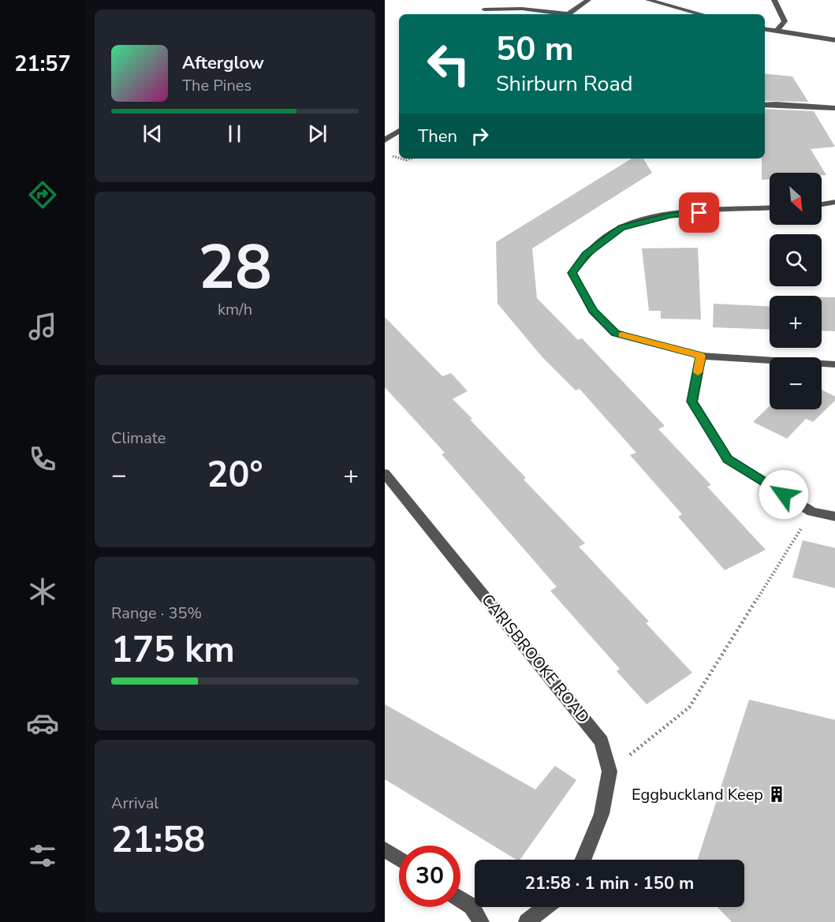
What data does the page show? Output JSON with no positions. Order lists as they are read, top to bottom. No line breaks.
{"streets":{"street":["CARISBROOKE ROAD"]},"places":{"building":["Eggbuckland Keep"]},"north":"bottom right","page":{"tabs":"21:57","turn":["50 m","Shirburn Road"],"song":["Afterglow","The Pines"],"then":"Then","map_buttons":["+","−"],"tile":[["28","km/h"],"Climate",["Range · 35%","175 km"],["Arrival","21:58"]],"heat":["−","20°","+"],"limit":"30","trip":"21:58 · 1 min · 150 m"}}
